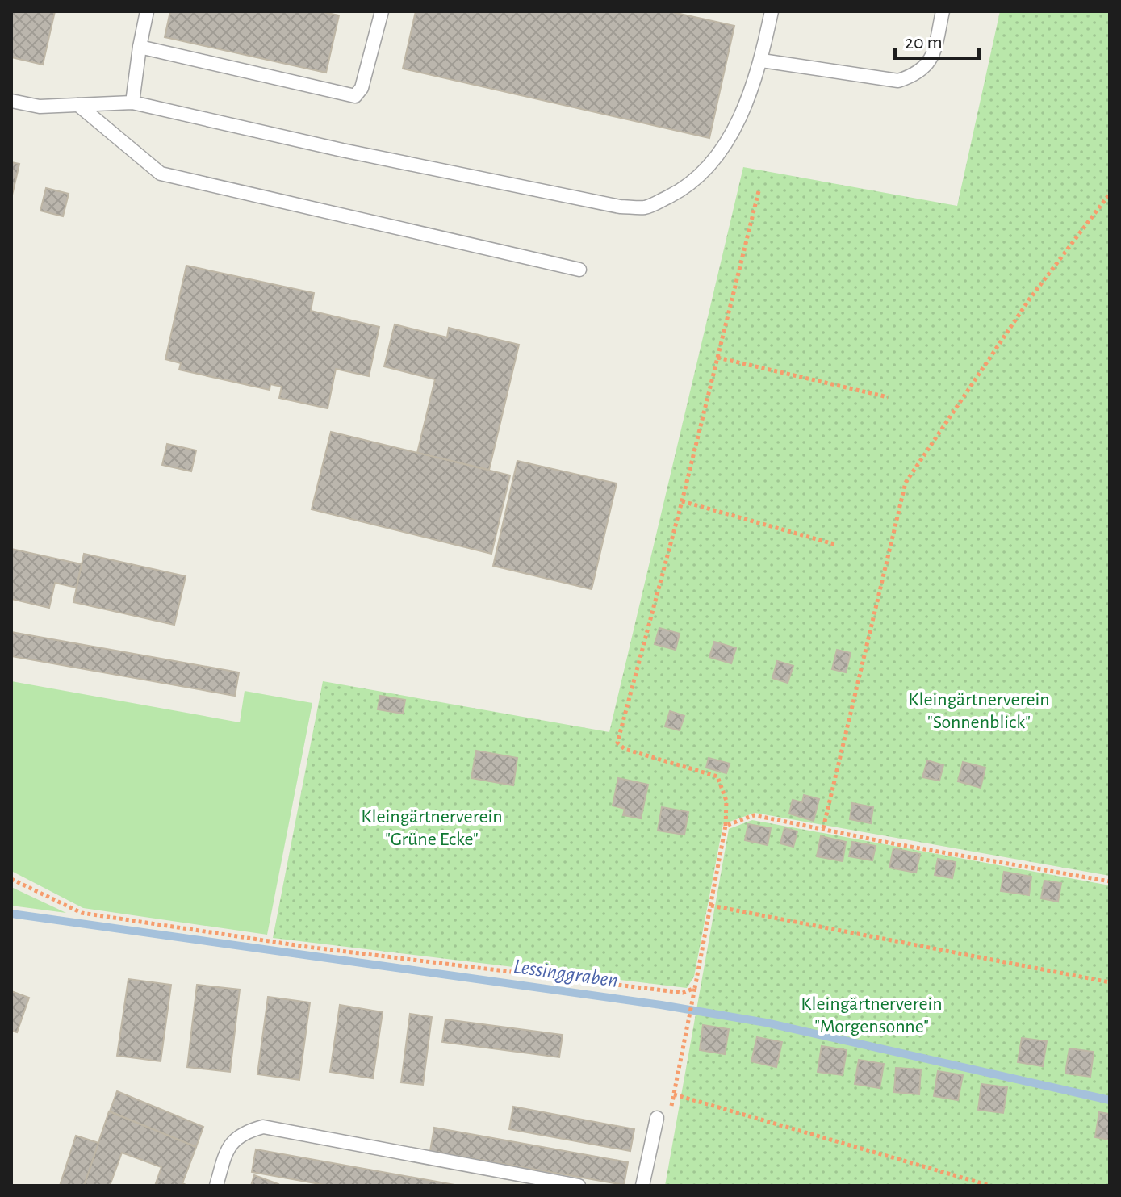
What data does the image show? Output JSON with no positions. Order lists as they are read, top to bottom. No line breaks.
{"water":["Lessinggraben"],"parks":["Kleingärtnerverein \"Sonnenblick\"","Kleingärtnerverein \"Grüne Ecke\"","Kleingärtnerverein \"Morgensonne\""],"scale_bar":"20 m"}
